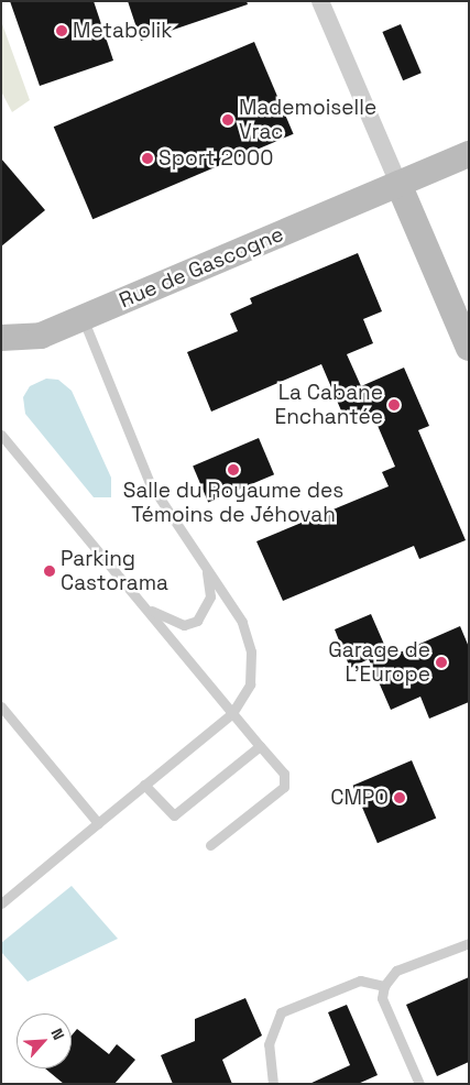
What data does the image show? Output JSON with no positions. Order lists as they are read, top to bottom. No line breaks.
{"streets":{"street":["Rue de Gascogne"]},"places":["Metabolik","Mademoiselle Vrac","Sport 2000","La Cabane Enchantée","Salle du Royaume des Témoins de Jéhovah","Parking Castorama","Garage de L'Europe","CMPO"],"north":"top right"}
